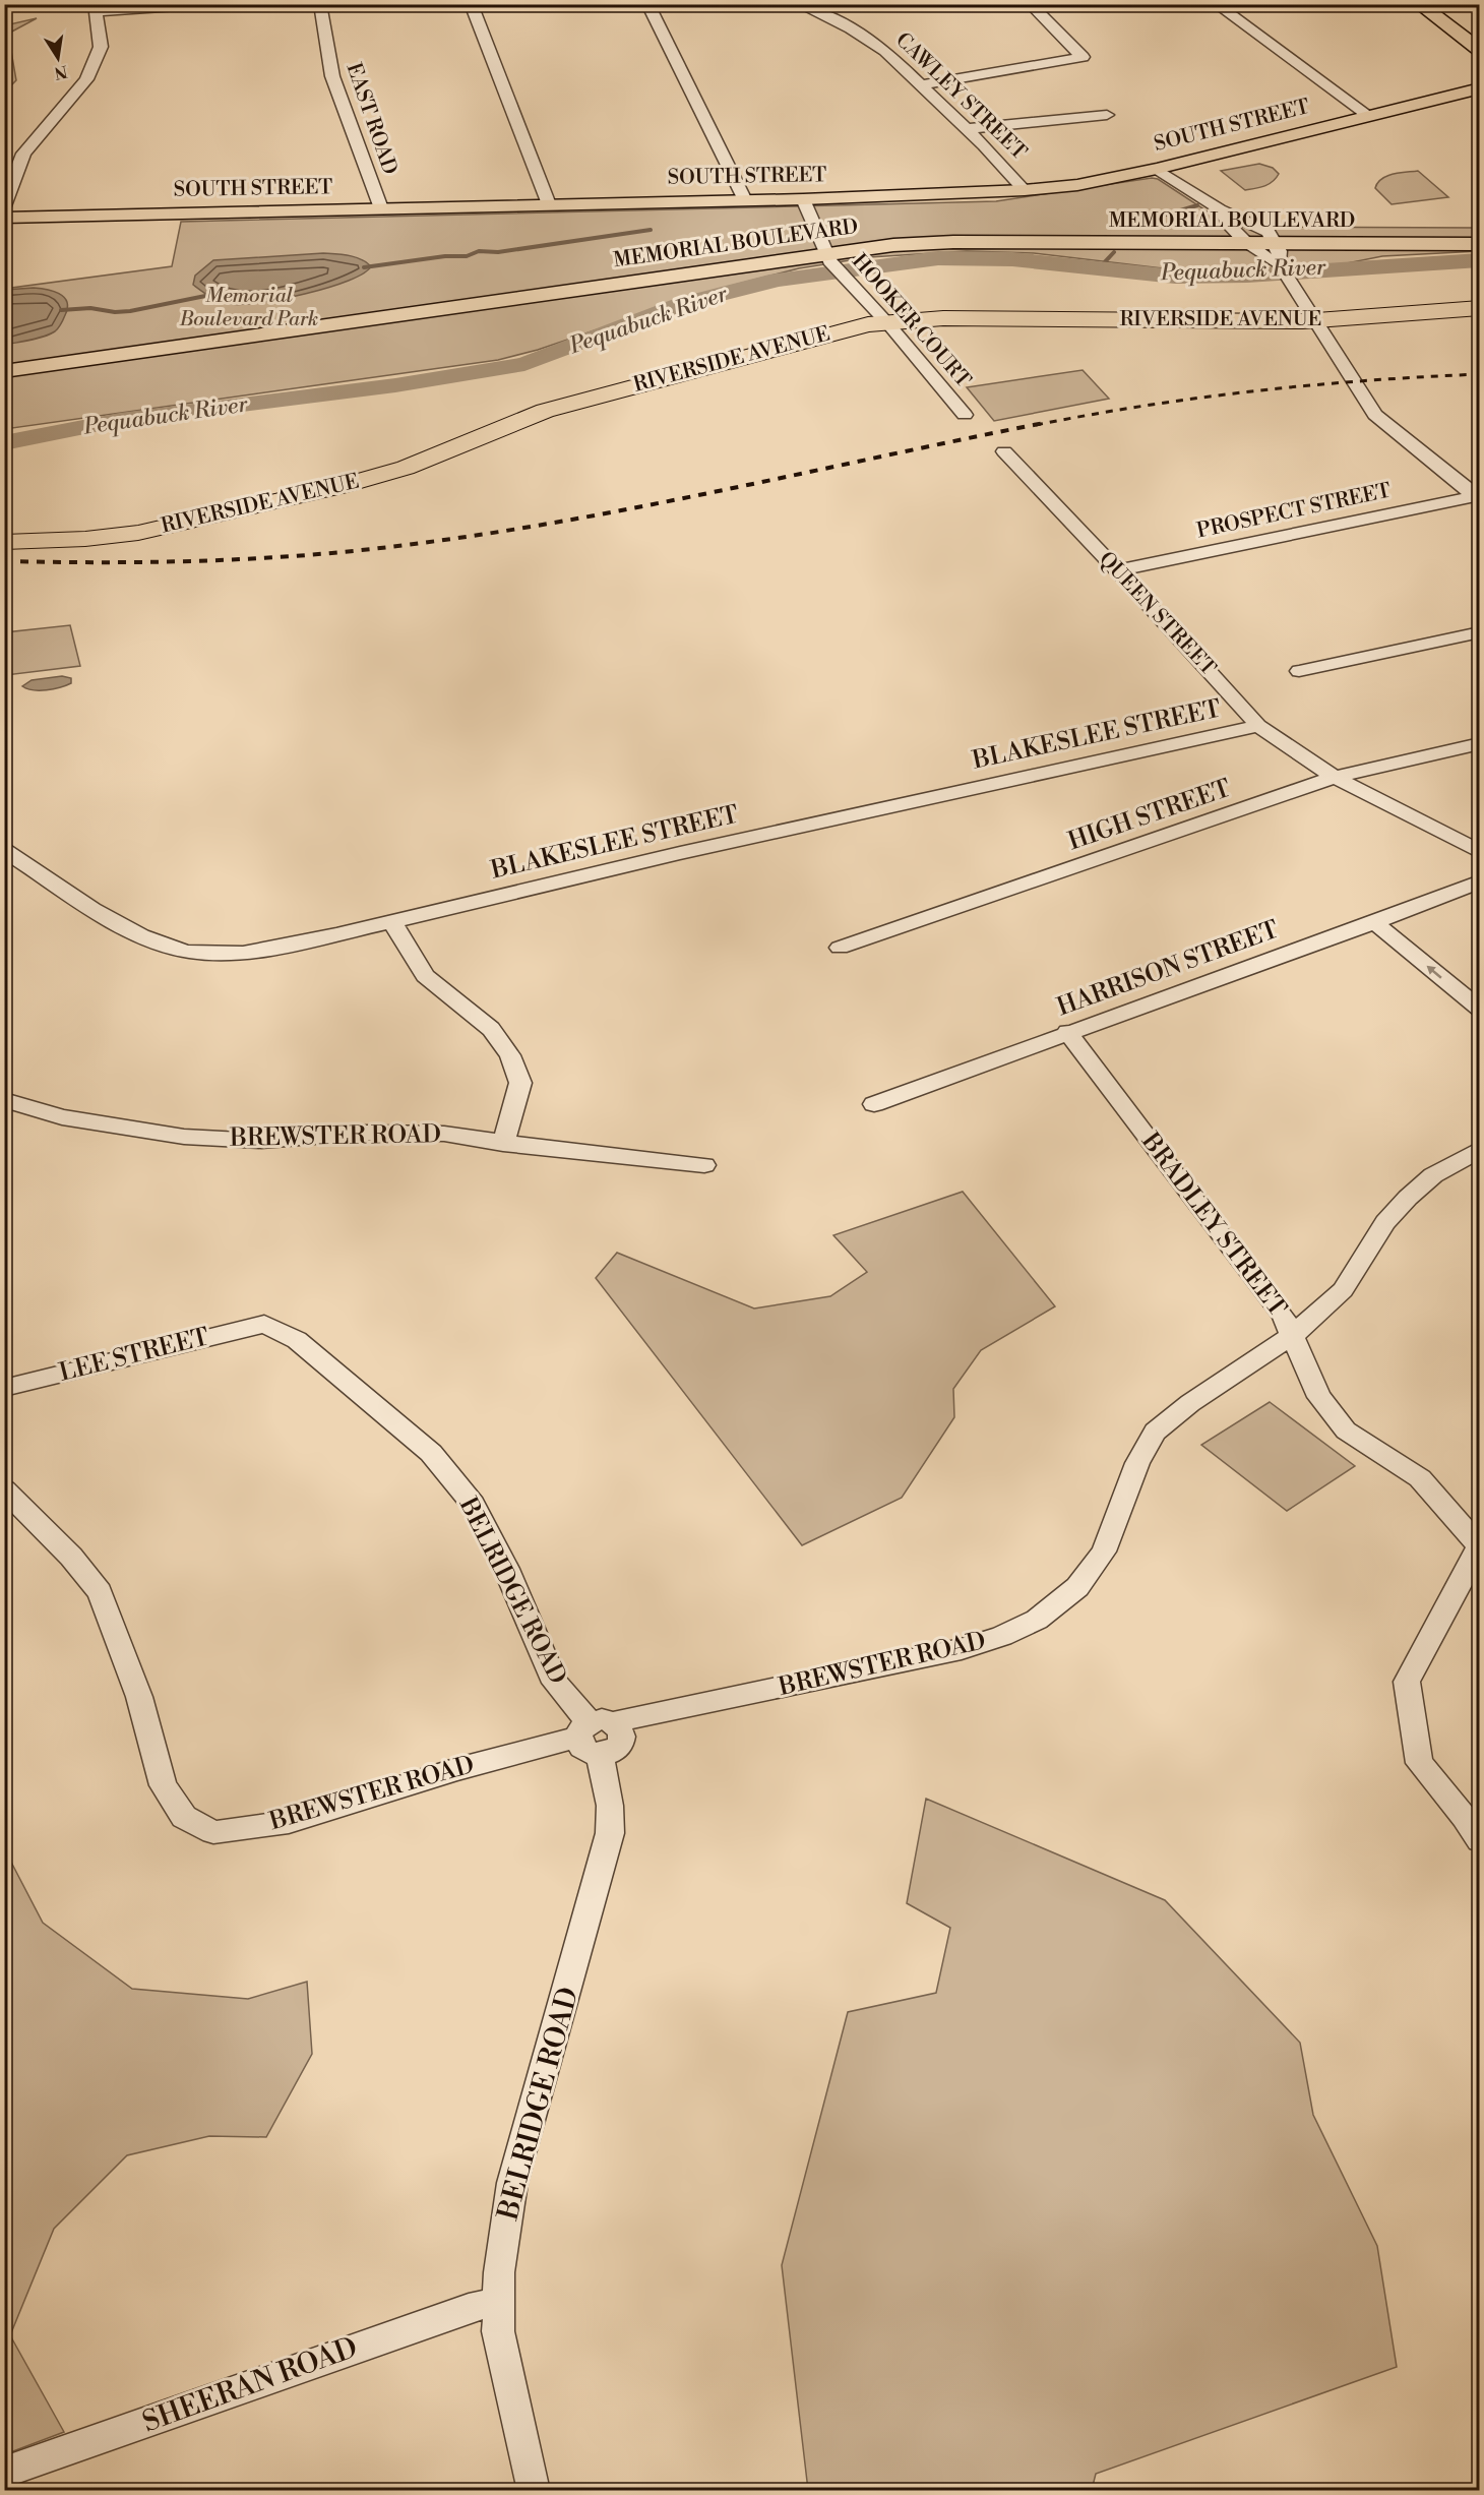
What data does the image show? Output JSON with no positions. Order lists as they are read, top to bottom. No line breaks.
{"streets":{"highway":["RIVERSIDE AVENUE"],"main road":["SOUTH STREET","MEMORIAL BOULEVARD"],"street":["CAWLEY STREET","EAST ROAD","HOOKER COURT","PROSPECT STREET","QUEEN STREET","BLAKESLEE STREET","HIGH STREET","HARRISON STREET","BREWSTER ROAD","BRADLEY STREET","LEE STREET","BELRIDGE ROAD","SHEERAN ROAD"]},"crossings":[["CAWLEY STREET","SOUTH STREET"],["EAST ROAD","SOUTH STREET"],["SOUTH STREET","HOOKER COURT"],["MEMORIAL BOULEVARD","HOOKER COURT"],["RIVERSIDE AVENUE","HOOKER COURT"],["PROSPECT STREET","QUEEN STREET"],["QUEEN STREET","BLAKESLEE STREET"],["QUEEN STREET","HIGH STREET"],["HARRISON STREET","BRADLEY STREET"],["BREWSTER ROAD","BRADLEY STREET"],["BREWSTER ROAD","BELRIDGE ROAD"],["LEE STREET","BELRIDGE ROAD"],["BELRIDGE ROAD","SHEERAN ROAD"]],"water":["Pequabuck River"],"parks":["Memorial Boulevard Park"],"north":"bottom"}
